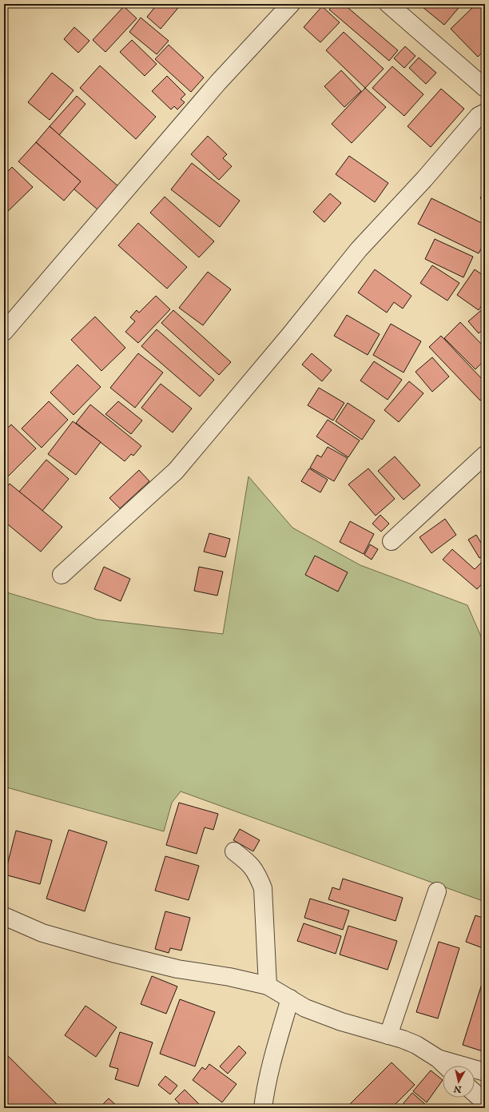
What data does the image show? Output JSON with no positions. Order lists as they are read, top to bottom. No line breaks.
{"north":"bottom"}
